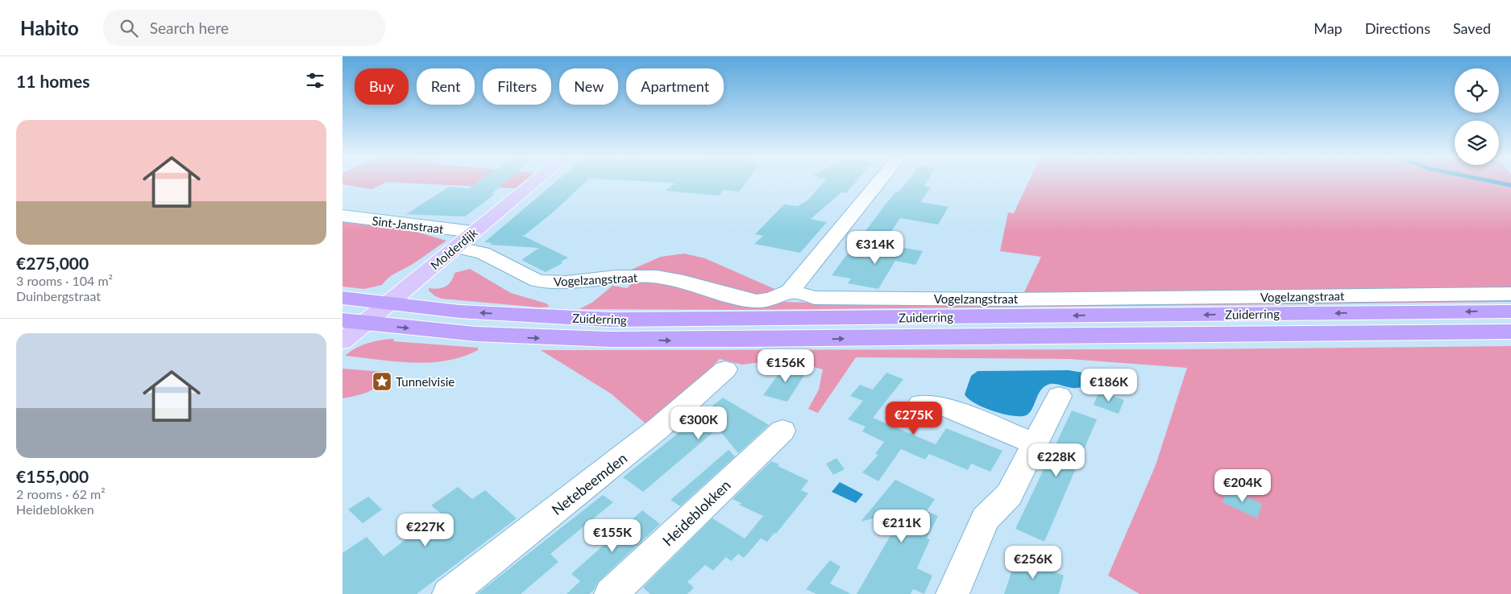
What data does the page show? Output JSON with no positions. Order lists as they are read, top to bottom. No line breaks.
{"streets":{"highway":["Zuiderring"],"main road":["Molderdijk"],"street":["Sint-Janstraat","Vogelzangstraat","Netebeemden","Heideblokken"]},"crossings":[["Sint-Janstraat","Molderdijk"],["Molderdijk","Vogelzangstraat"],["Molderdijk","Zuiderring"]],"places":{"place":["Tunnelvisie"]},"page":{"header":"Habito","search":"Search here","nav":["Map","Directions","Saved"],"heading":"11 homes","chip":["Buy","Rent","Filters","New","Apartment"],"list":[{"name":"€275,000","note":"3 rooms · 104 m² · Duinbergstraat"},{"name":"€155,000","note":"2 rooms · 62 m² · Heideblokken"}],"price":["€314K","€156K","€186K","€275K","€300K","€228K","€204K","€211K","€227K","€155K","€256K"]}}
